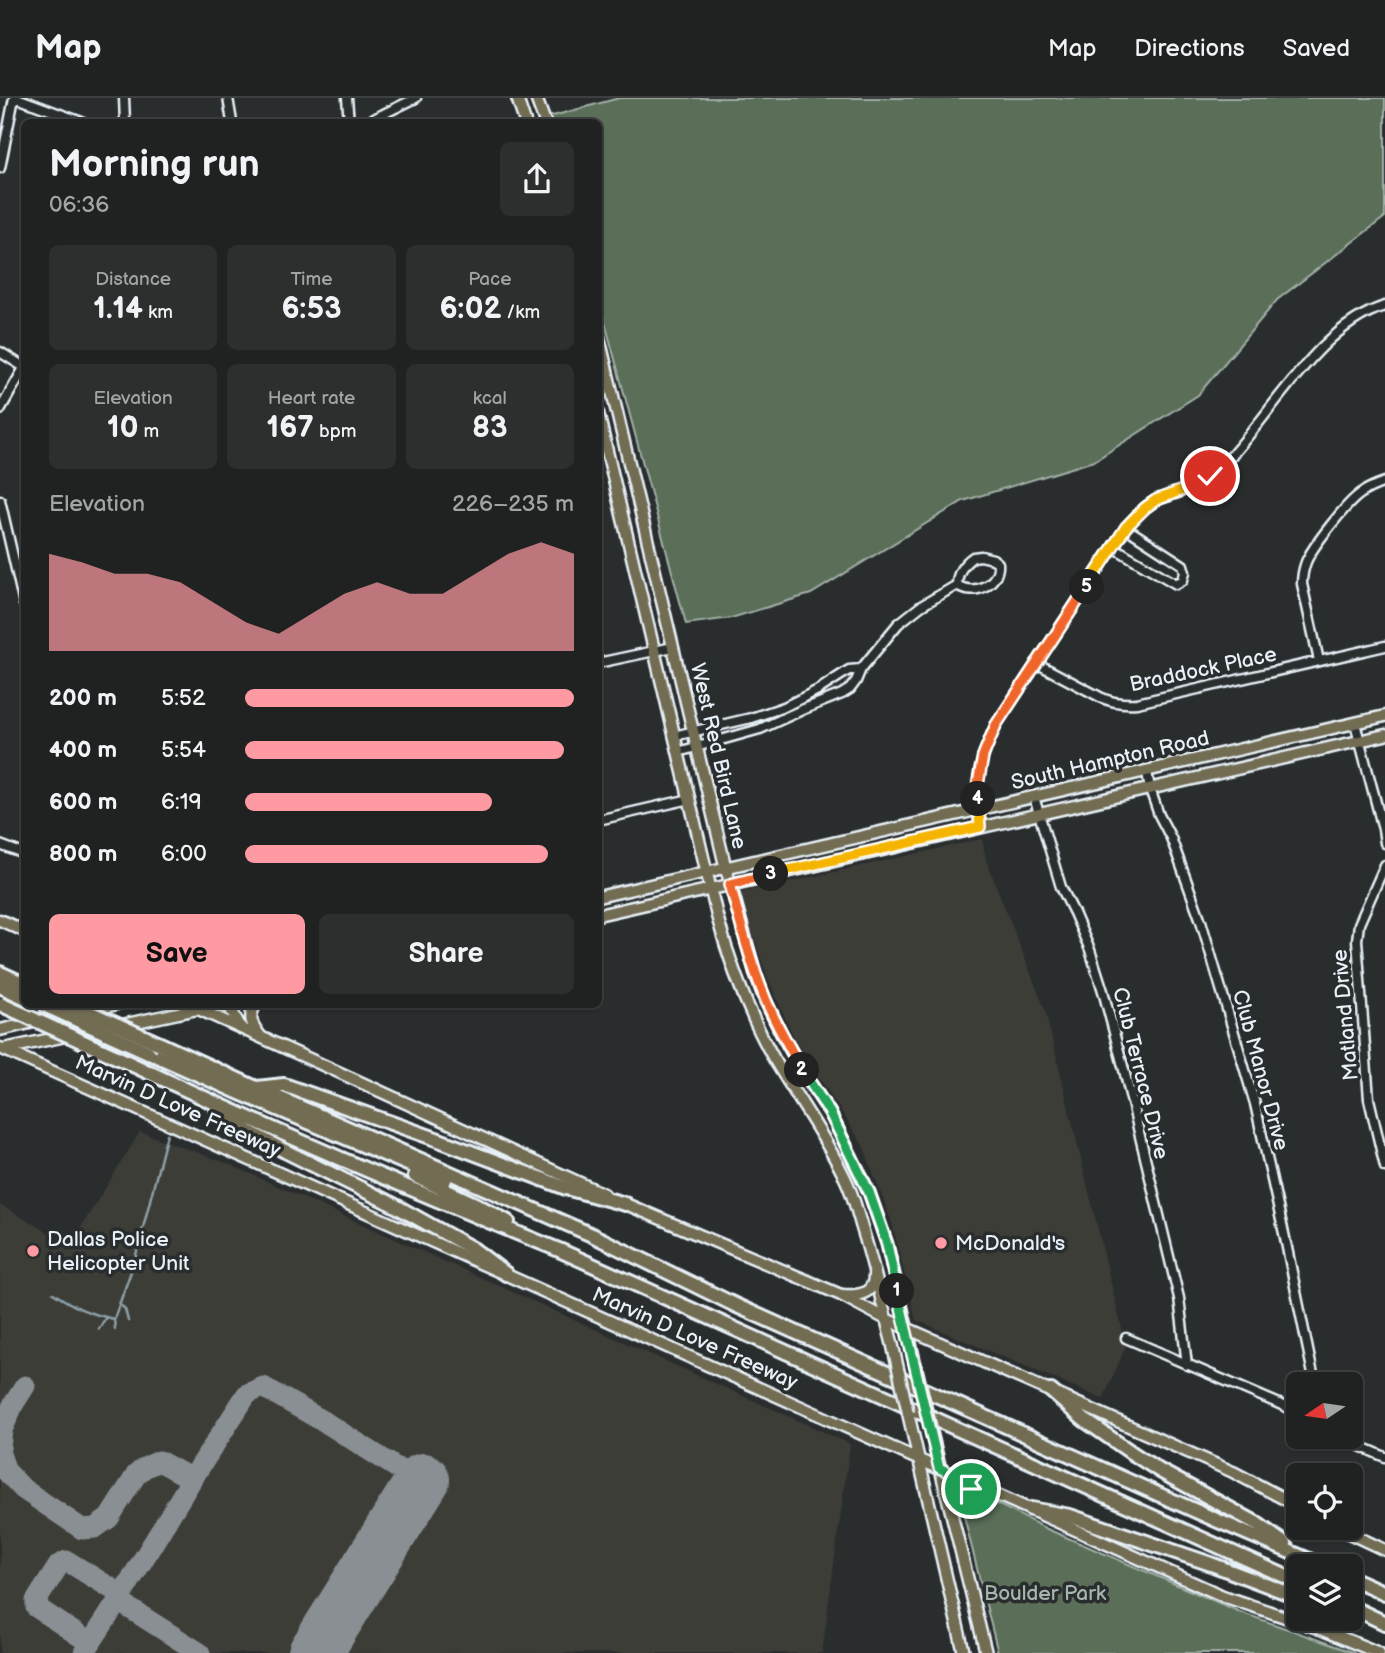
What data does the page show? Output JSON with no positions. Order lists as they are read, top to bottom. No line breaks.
{"streets":{"highway":["Marvin D Love Freeway"],"main road":["West Red Bird Lane","South Hampton Road"],"street":["Braddock Place","Matland Drive","Club Manor Drive","Club Terrace Drive"]},"crossings":[["West Red Bird Lane","South Hampton Road"],["West Red Bird Lane","Marvin D Love Freeway"],["South Hampton Road","Club Manor Drive"],["South Hampton Road","Club Terrace Drive"]],"parks":["Boulder Park"],"places":["McDonald's","Dallas Police Helicopter Unit"],"north":"left","page":{"header":"Map","nav":["Map","Directions","Saved"],"heading":["Morning run","06:36"],"stats":[["Distance","1.14 km"],["Time","6:53"],["Pace","6:02 /km"],["Elevation","10 m"],["Heart rate","167 bpm"],["kcal","83"]],"chart":["Elevation","226–235 m"],"pins":["5","4","3","2","1"],"list":[{"name":"200 m","note":"5:52"},{"name":"400 m","note":"5:54"},{"name":"600 m","note":"6:19"},{"name":"800 m","note":"6:00"}],"buttons":["Save","Share"]}}
